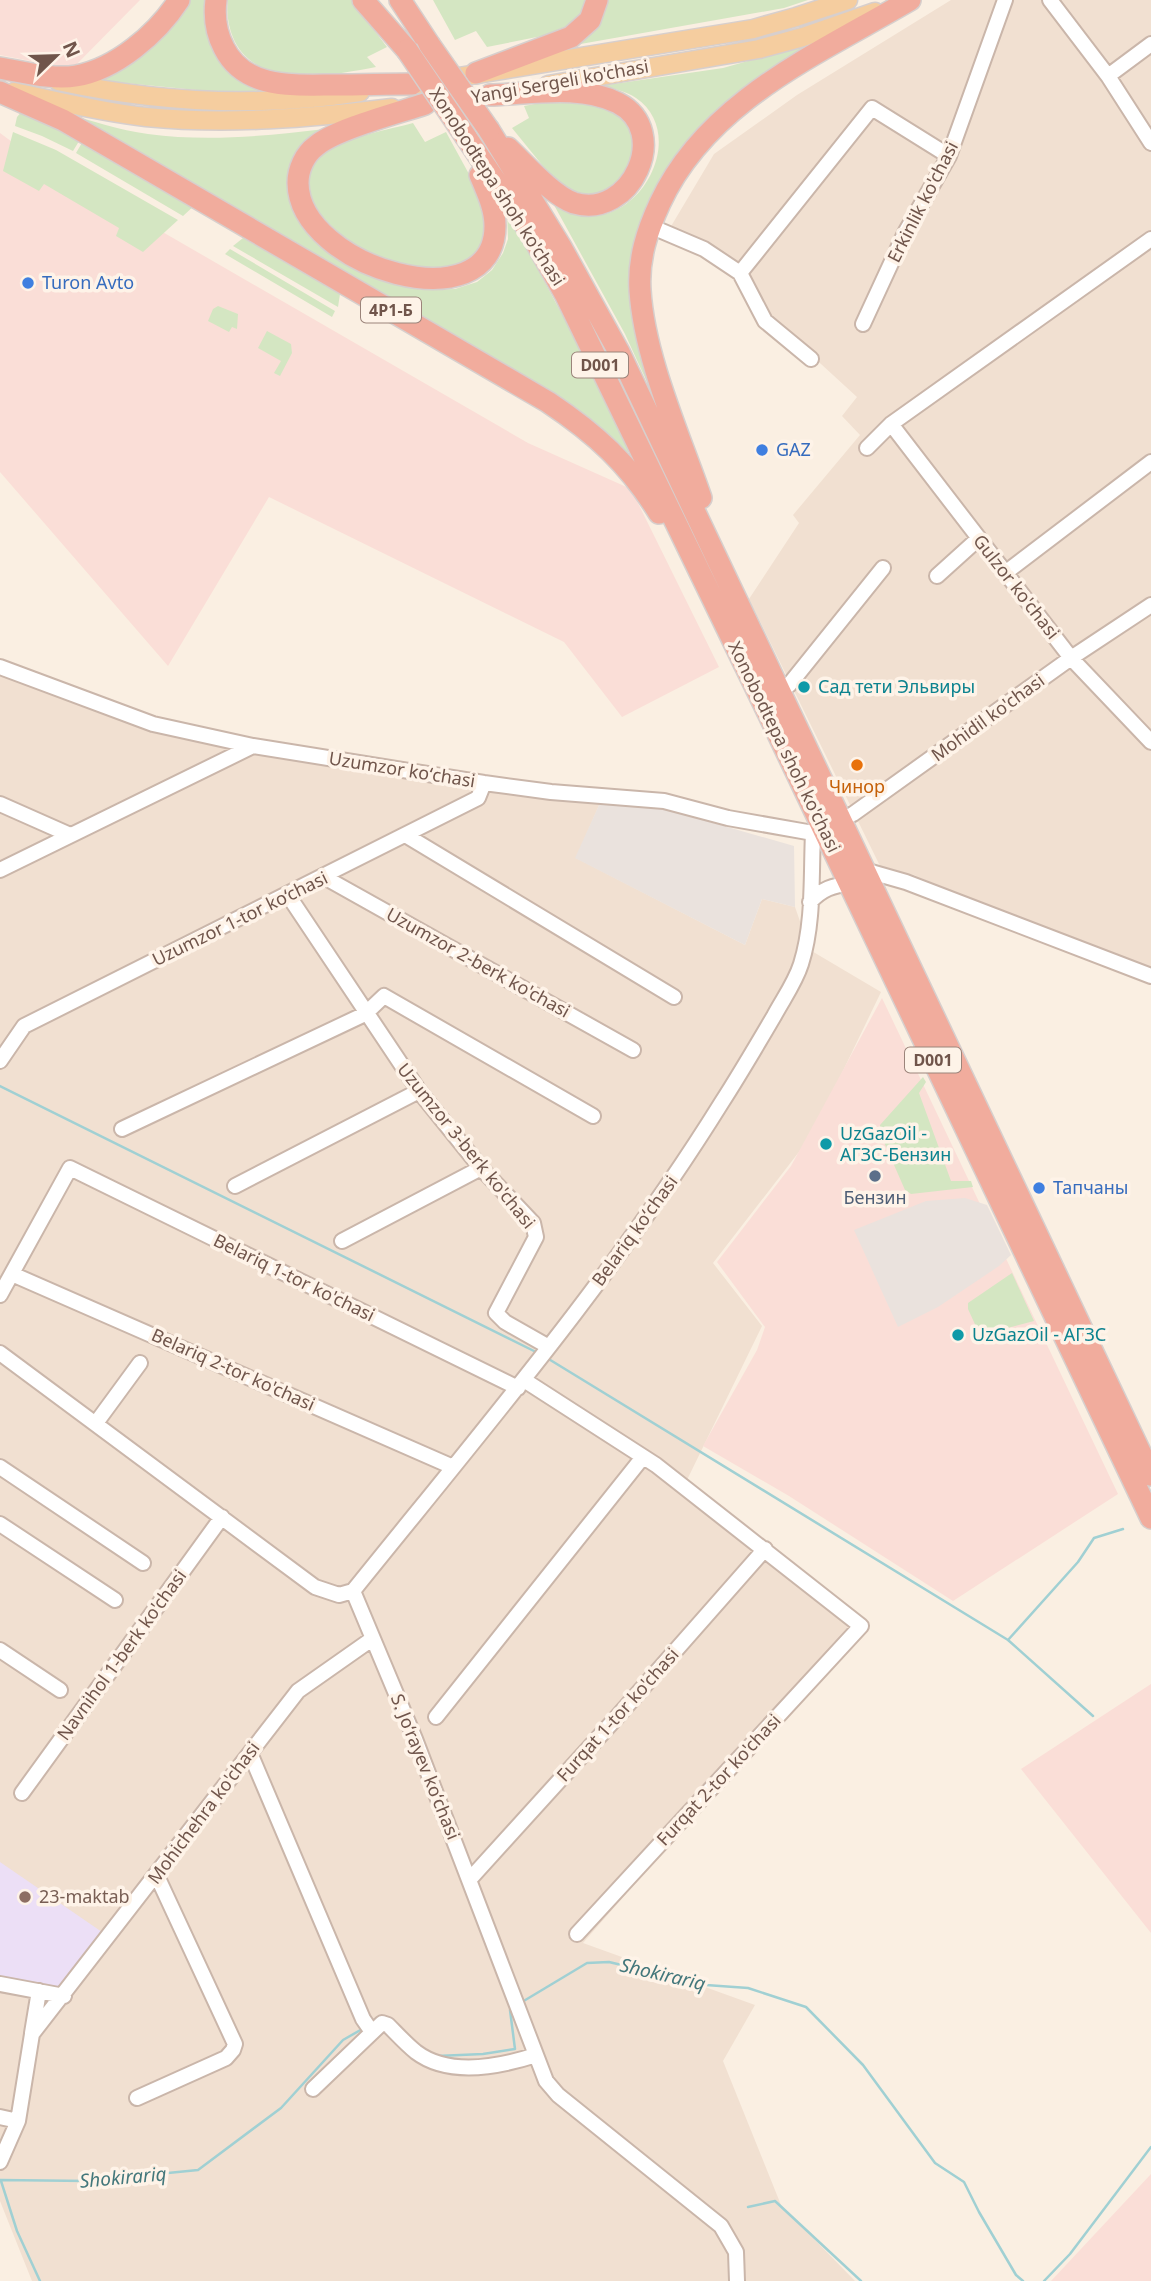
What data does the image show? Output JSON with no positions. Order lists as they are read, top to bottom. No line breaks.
{"streets":{"highway":["Xonobodtepa shoh ko'chasi","4Р1-Б","D001"],"main road":["Yangi Sergeli ko'chasi"],"street":["Erkinlik ko'chasi","Gulzor ko'chasi","Mohidil ko'chasi","Uzumzor koʻchasi","Uzumzor 1-tor ko‘chasi","Uzumzor 2-berk ko'chasi","Uzumzor 3-berk ko'chasi","Belariq koʻchasi","Belariq 1-tor ko'chasi","Belariq 2-tor ko'chasi","Navnihol 1-berk ko'chasi","Furqat 1-tor ko'chasi","S. Joʻrayev koʻchasi","Furqat 2-tor ko'chasi","Mohichehra ko'chasi"]},"crossings":[["Yangi Sergeli ko'chasi","4Р1-Б"],["Xonobodtepa shoh ko'chasi","4Р1-Б"],["Xonobodtepa shoh ko'chasi","Mohidil ko'chasi"],["Xonobodtepa shoh ko'chasi","Uzumzor koʻchasi"],["Xonobodtepa shoh ko'chasi","Belariq koʻchasi"],["Gulzor ko'chasi","Mohidil ko'chasi"],["Mohidil ko'chasi","Uzumzor koʻchasi"],["Mohidil ko'chasi","Belariq koʻchasi"],["Uzumzor koʻchasi","Uzumzor 1-tor ko‘chasi"],["Uzumzor koʻchasi","Belariq koʻchasi"],["Uzumzor 1-tor ko‘chasi","Uzumzor 2-berk ko'chasi"],["Uzumzor 1-tor ko‘chasi","Uzumzor 3-berk ko'chasi"],["Uzumzor 3-berk ko'chasi","Belariq koʻchasi"],["Belariq koʻchasi","Belariq 1-tor ko'chasi"],["Belariq koʻchasi","Belariq 2-tor ko'chasi"],["Belariq koʻchasi","S. Joʻrayev koʻchasi"],["Belariq 1-tor ko'chasi","Belariq 2-tor ko'chasi"],["Belariq 1-tor ko'chasi","Furqat 1-tor ko'chasi"],["Belariq 1-tor ko'chasi","Furqat 2-tor ko'chasi"],["Furqat 1-tor ko'chasi","S. Joʻrayev koʻchasi"],["S. Joʻrayev koʻchasi","Mohichehra ko'chasi"]],"water":["Shokirariq"],"places":["Turon Avto","GAZ","Сад тети Эльвиры","Чинор","UzGazOil - АГЗС-Бензин","Бензин","Тапчаны","UzGazOil - АГЗС","23-maktab"],"north":"top right"}
